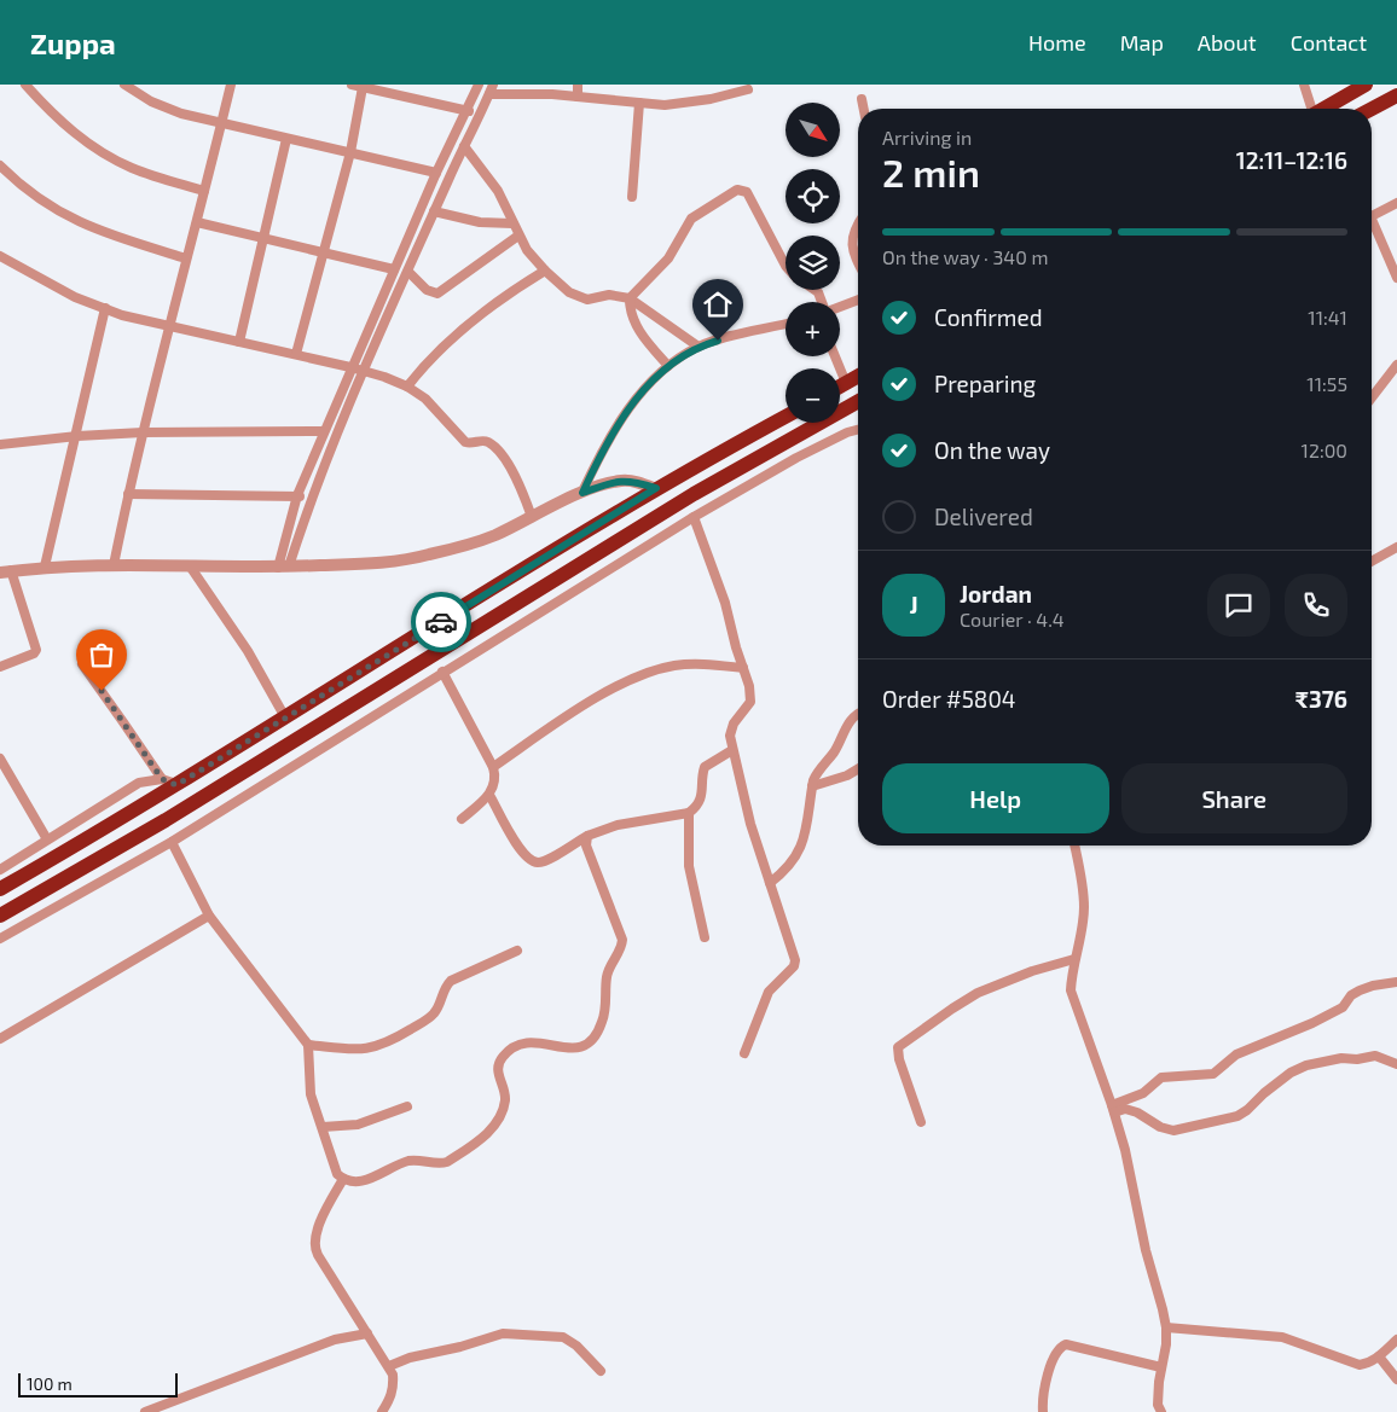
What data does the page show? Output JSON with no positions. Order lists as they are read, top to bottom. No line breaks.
{"scale_bar":"100 m","north":"bottom right","page":{"header":"Zuppa","nav":["Home","Map","About","Contact"],"map_buttons":["+","−"],"heading":["2 min","Arriving in","12:11–12:16"],"panel":["Jordan","Courier · 4.4","Order #5804","₹376"],"bar":"On the way · 340 m","list":[["Confirmed","11:41"],["Preparing","11:55"],["On the way","12:00"],"Delivered"],"round":"J","buttons":["Help","Share"],"scale":"100 m"}}
